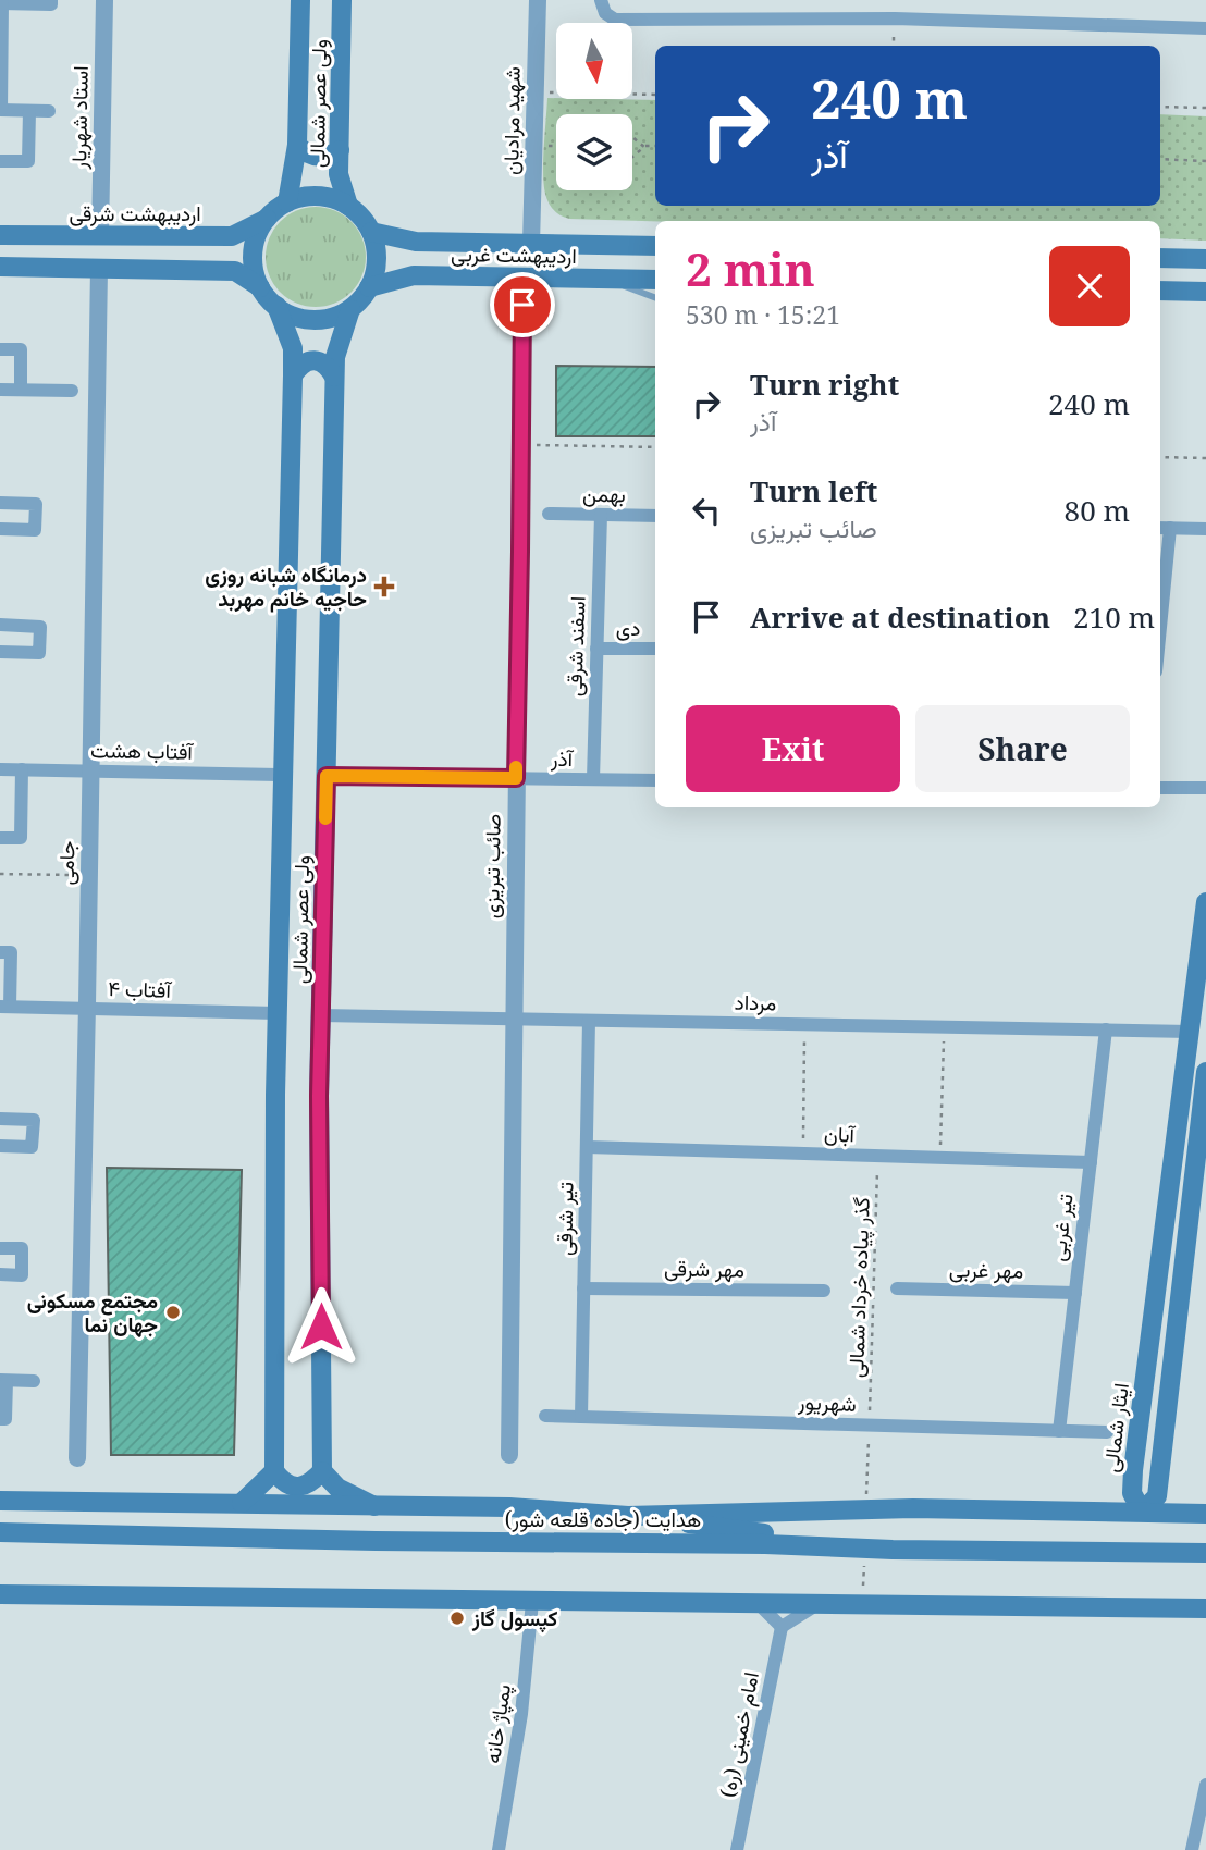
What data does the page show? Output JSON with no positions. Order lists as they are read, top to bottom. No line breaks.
{"streets":{"main road":["ولی عصر شمالی","اردیبهشت شرقی","اردیبهشت غربی","ایثار شمالی","هدایت (جاده قلعه شور)"],"street":["استاد شهریار","شهید مرادیان","بهمن","دی","اسفند شرقی","آفتاب هشت","آذر","جامی","صائب تبریزی","آفتاب ۴","مرداد","آبان","تیر شرقی","تیر غربی","مهر شرقی","مهر غربی","شهریور","پمپاژ خانه","امام خمینی (ره)"],"path":["گذر پیاده خرداد شمالی"]},"crossings":[["ولی عصر شمالی","اردیبهشت شرقی"],["ولی عصر شمالی","اردیبهشت غربی"],["ولی عصر شمالی","آفتاب هشت"],["ولی عصر شمالی","آذر"],["ولی عصر شمالی","آفتاب ۴"],["ولی عصر شمالی","مرداد"],["استاد شهریار","اردیبهشت شرقی"],["شهید مرادیان","اردیبهشت غربی"],["اردیبهشت شرقی","اردیبهشت غربی"],["اردیبهشت غربی","صائب تبریزی"],["بهمن","اسفند شرقی"],["دی","اسفند شرقی"],["اسفند شرقی","آذر"],["آفتاب هشت","جامی"],["آذر","صائب تبریزی"],["جامی","آفتاب ۴"],["صائب تبریزی","مرداد"],["مرداد","تیر شرقی"],["مرداد","تیر غربی"],["مرداد","ایثار شمالی"],["آبان","تیر شرقی"],["آبان","تیر غربی"],["آبان","گذر پیاده خرداد شمالی"],["تیر شرقی","مهر شرقی"],["تیر شرقی","شهریور"],["تیر غربی","مهر غربی"],["تیر غربی","شهریور"],["گذر پیاده خرداد شمالی","شهریور"]],"places":{"health":["درمانگاه شبانه‌ روزی حاجیه‌ خانم مهربد"],"other":["مجتمع مسکونی جهان نما","کپسول گاز"]},"north":"bottom","page":{"turn":["240 m","آذر"],"heading":["2 min","530 m · 15:21"],"list":[{"name":"Turn right","note":"آذر","value":"240 m"},{"name":"Turn left","note":"صائب تبریزی","value":"80 m"},{"name":"Arrive at destination","value":"210 m"}],"buttons":["Exit","Share"]}}
